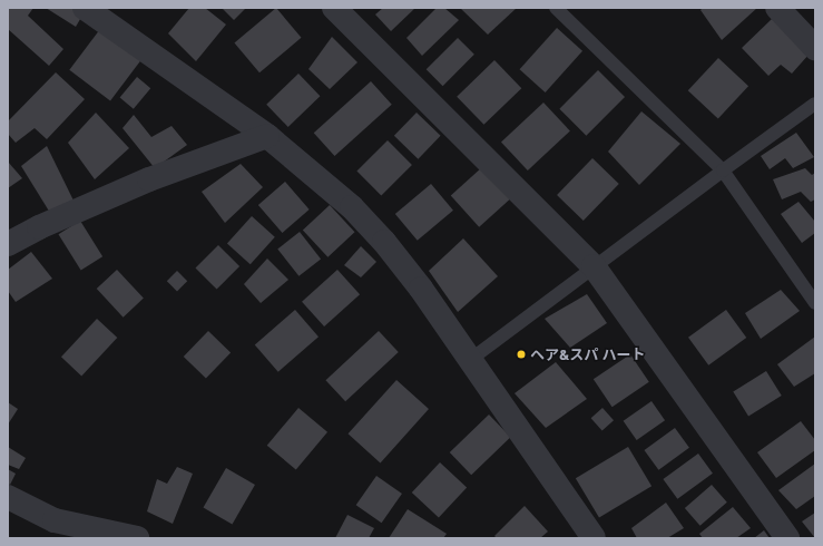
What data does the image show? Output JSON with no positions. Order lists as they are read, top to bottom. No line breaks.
{"places":["ヘア&スパ ハート"]}
